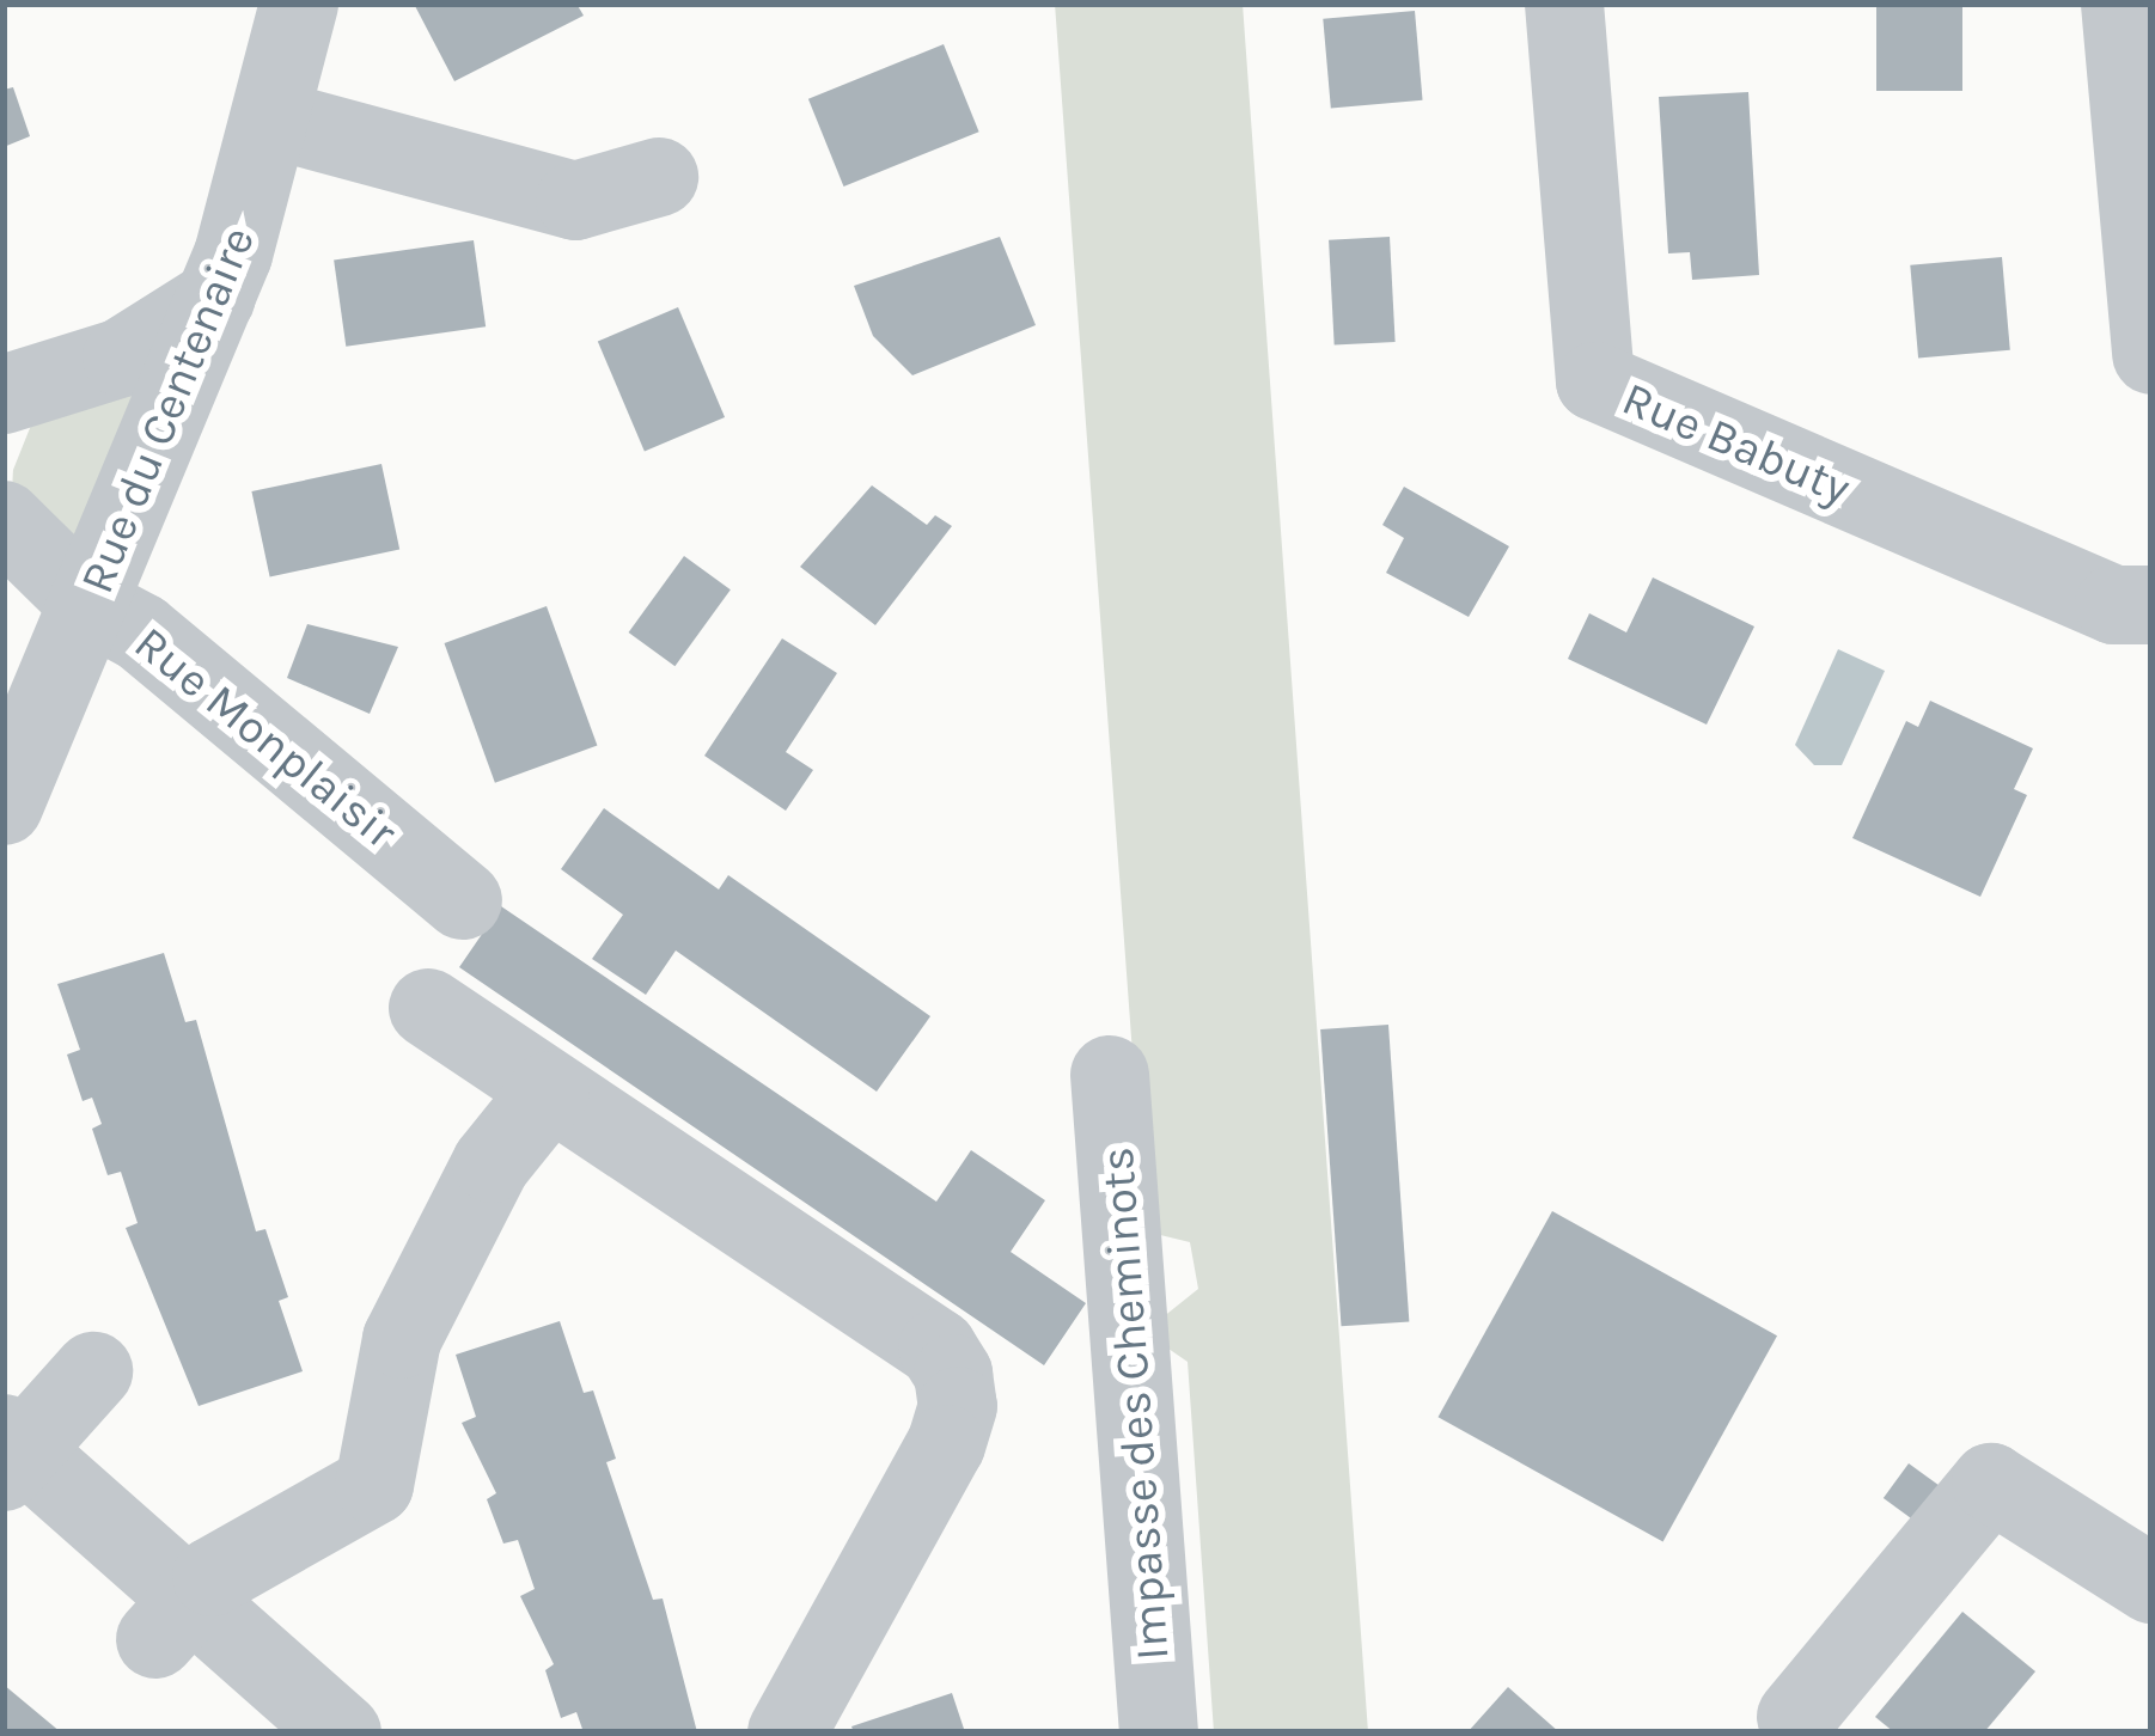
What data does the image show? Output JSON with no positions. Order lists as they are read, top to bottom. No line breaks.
{"streets":{"street":["Rue du Centenaire","Rue Babuty","Rue Monplaisir","Impasse des Cheminots"]},"crossings":[["Rue du Centenaire","Rue Monplaisir"]]}
